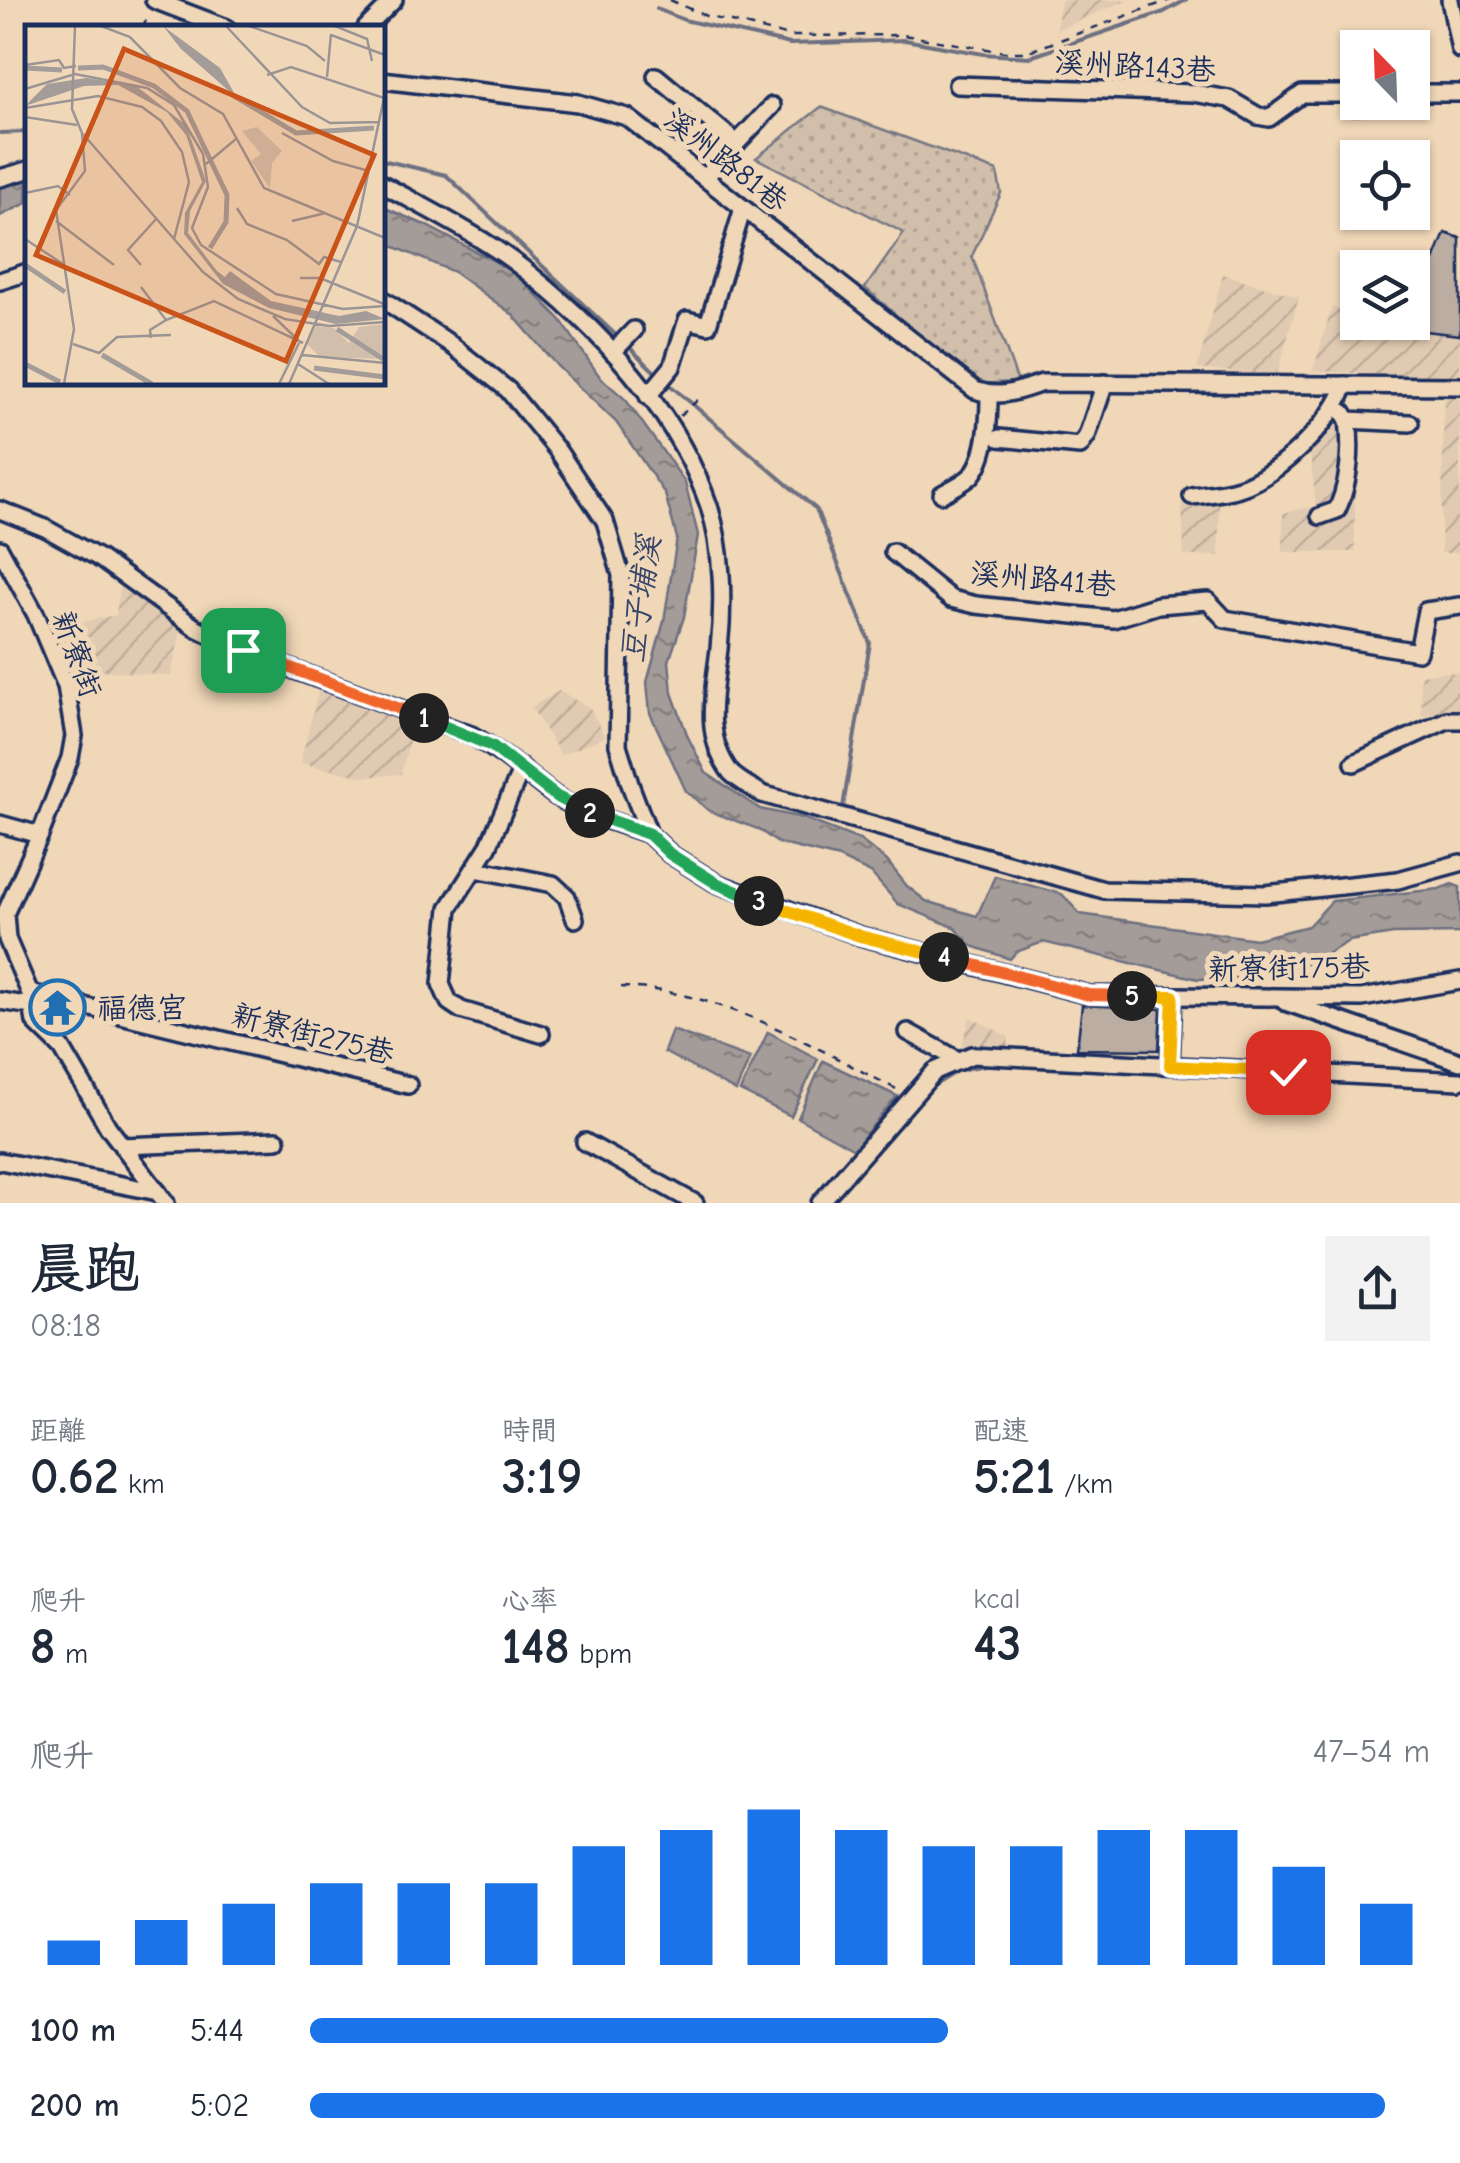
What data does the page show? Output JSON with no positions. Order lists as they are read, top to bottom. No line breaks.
{"streets":{"street":["溪州路143巷","溪州路81巷","溪州路41巷","新寮街","新寮街175巷","新寮街275巷"]},"crossings":[["新寮街","新寮街275巷"]],"water":["豆子埔溪"],"places":{"temple":["福德宮"]},"north":"top left","page":{"pins":["1","2","3","4","5"],"heading":["晨跑","08:18"],"stats":[["距離","0.62 km"],["時間","3:19"],["配速","5:21 /km"],["爬升","8 m"],["心率","148 bpm"],["kcal","43"]],"chart":["爬升","47–54 m"],"list":[{"name":"100 m","note":"5:44"},{"name":"200 m","note":"5:02"}]}}
